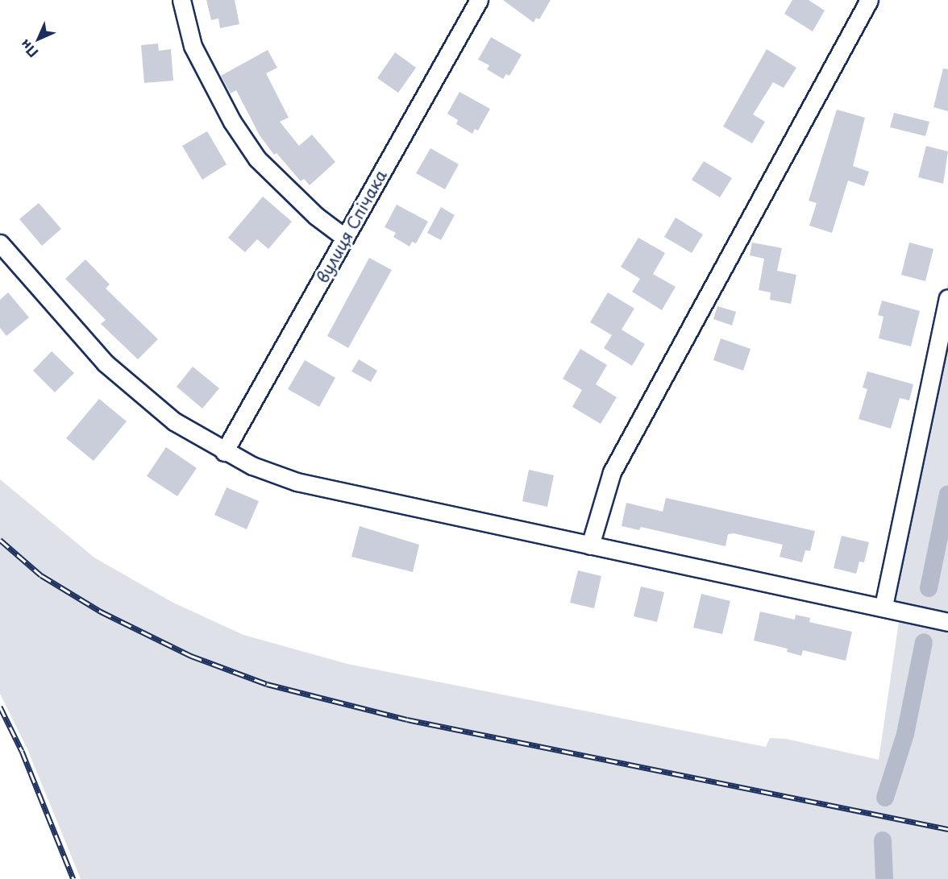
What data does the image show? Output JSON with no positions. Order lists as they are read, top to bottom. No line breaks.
{"streets":{"street":["вулиця Спічака"]},"north":"bottom left"}
